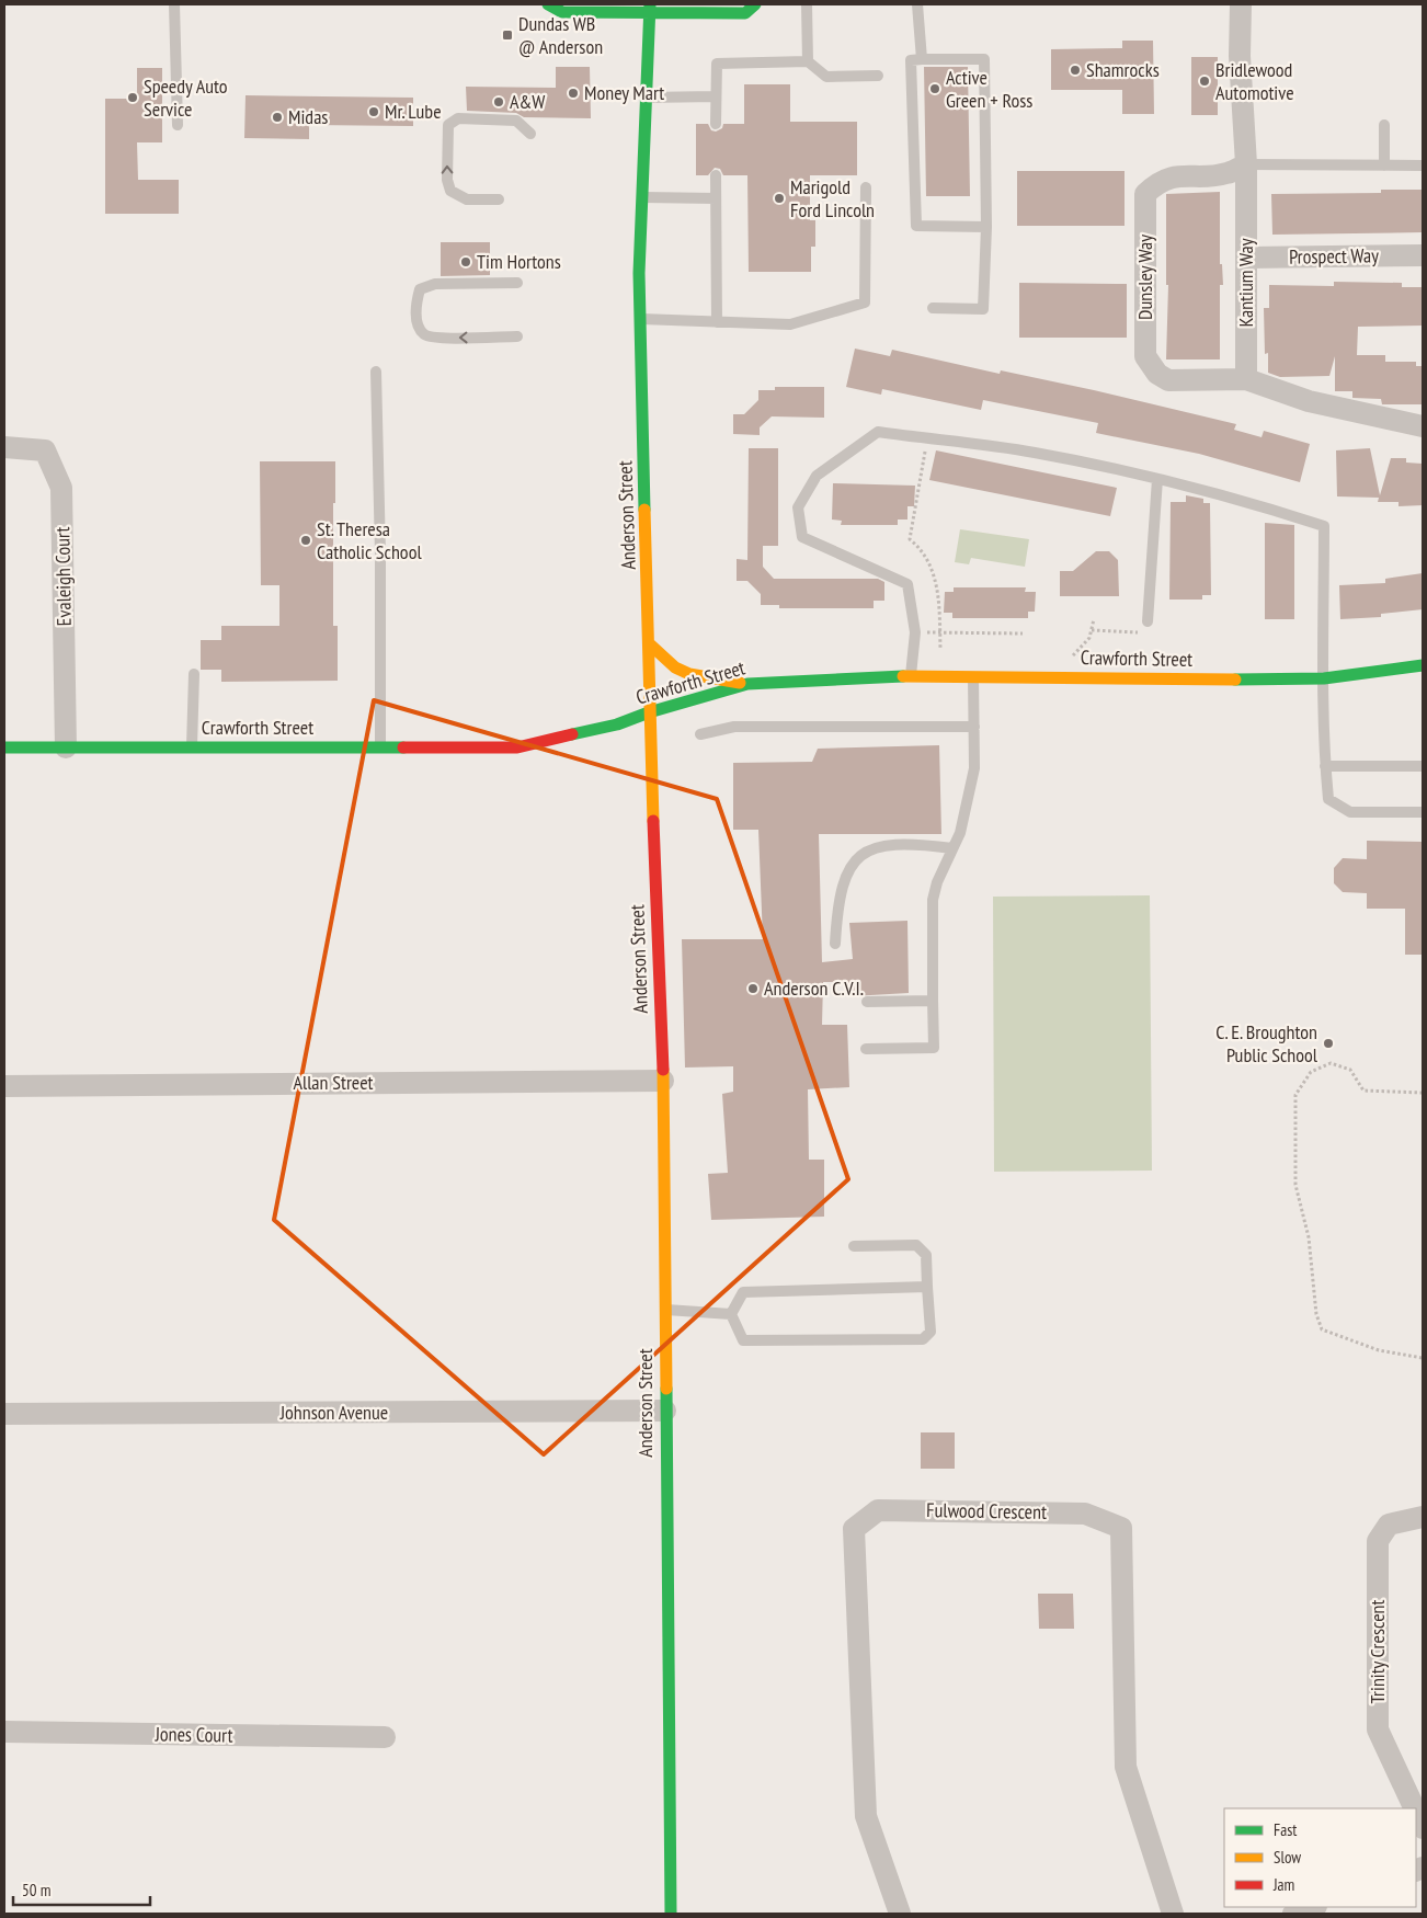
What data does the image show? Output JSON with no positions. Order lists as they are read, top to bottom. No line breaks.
{"streets":{"main road":["Anderson Street","Crawforth Street"],"street":["Prospect Way","Dunsley Way","Kantium Way","Evaleigh Court","Allan Street","Johnson Avenue","Fulwood Crescent","Trinity Crescent","Jones Court"]},"crossings":[["Prospect Way","Kantium Way"],["Dunsley Way","Kantium Way"],["Anderson Street","Crawforth Street"],["Anderson Street","Allan Street"],["Anderson Street","Johnson Avenue"],["Evaleigh Court","Crawforth Street"]],"places":{"transit":["Dundas WB @ Anderson"],"other":["Shamrocks","Bridlewood Automotive","Active Green + Ross","Money Mart","Speedy Auto Service","A&W","Mr. Lube","Midas","Marigold Ford Lincoln","Tim Hortons","St. Theresa Catholic School","Anderson C.V.I.","C. E. Broughton Public School"]},"legend":["Fast","Slow","Jam"],"scale_bar":"50 m"}
